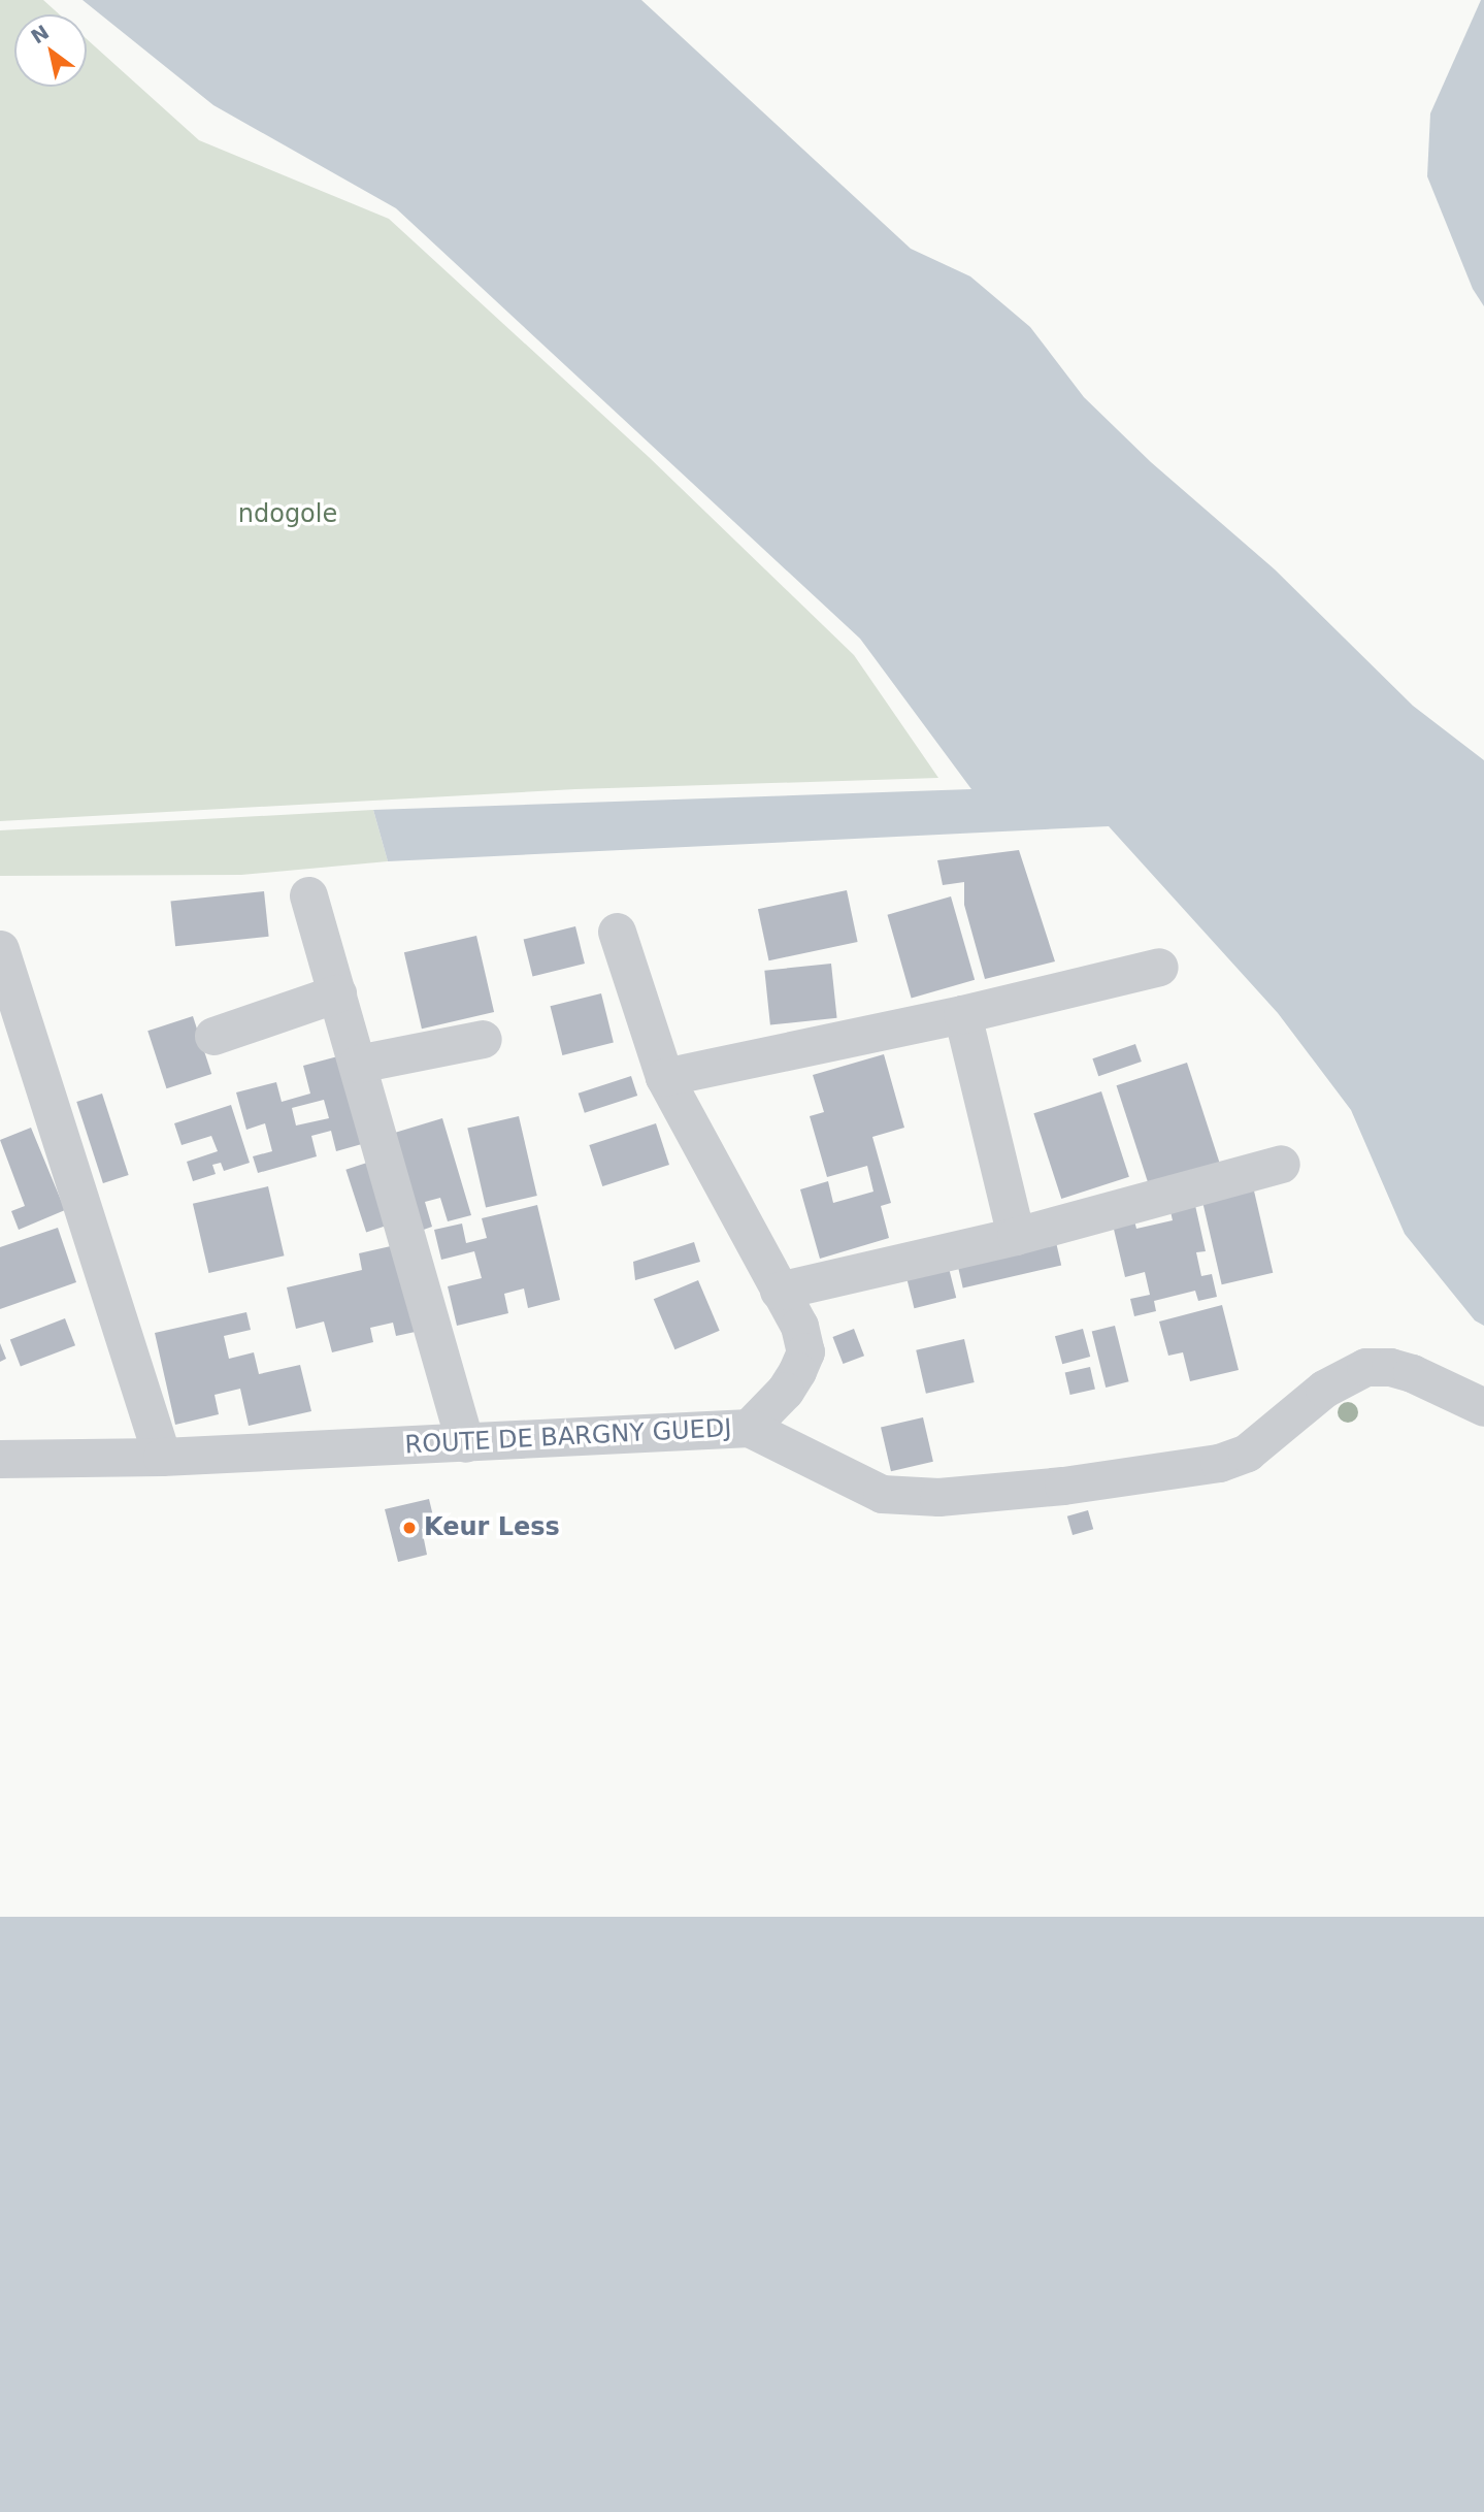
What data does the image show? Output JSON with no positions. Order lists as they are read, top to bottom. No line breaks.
{"streets":{"street":["ROUTE DE BARGNY GUEDJ"]},"parks":["ndogole"],"places":["Keur Less"],"north":"top left"}
